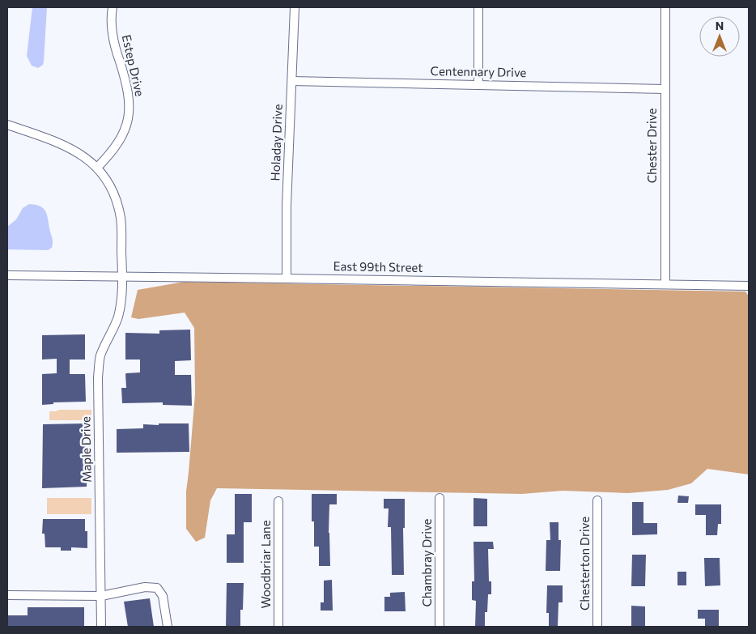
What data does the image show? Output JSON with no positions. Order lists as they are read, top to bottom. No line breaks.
{"streets":{"street":["Estep Drive","Centennary Drive","Holaday Drive","Chester Drive","East 99th Street","Maple Drive","Chambray Drive","Chesterton Drive","Woodbriar Lane"]},"crossings":[["Estep Drive","Maple Drive"],["Centennary Drive","Holaday Drive"],["Centennary Drive","Chester Drive"],["Holaday Drive","East 99th Street"],["Chester Drive","East 99th Street"],["East 99th Street","Maple Drive"]],"north":"top"}
